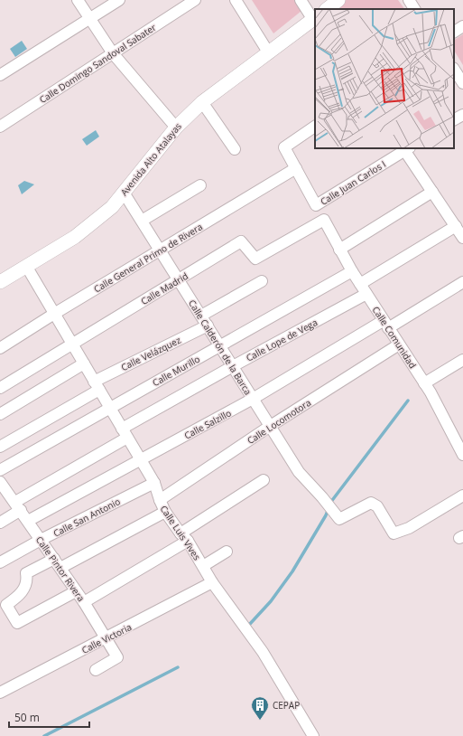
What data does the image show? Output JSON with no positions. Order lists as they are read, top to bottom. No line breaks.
{"streets":{"main road":["Avenida Alto Atalayas"],"street":["Calle Domingo Sandoval Sabater","Calle Juan Carlos I","Calle General Primo de Rivera","Calle Madrid","Calle Comunidad","Calle Lope de Vega","Calle Calderón de la Barca","Calle Velázquez","Calle Murillo","Calle Locomotora","Calle Salzillo","Calle San Antonio","Calle Luis Vives","Calle Pintor Rivera","Calle Victoria"]},"crossings":[["Avenida Alto Atalayas","Calle Calderón de la Barca"],["Avenida Alto Atalayas","Calle Luis Vives"],["Calle Juan Carlos I","Calle General Primo de Rivera"],["Calle General Primo de Rivera","Calle Calderón de la Barca"],["Calle General Primo de Rivera","Calle Luis Vives"],["Calle Madrid","Calle Comunidad"],["Calle Madrid","Calle Calderón de la Barca"],["Calle Madrid","Calle Luis Vives"],["Calle Comunidad","Calle Lope de Vega"],["Calle Comunidad","Calle Murillo"],["Calle Comunidad","Calle Locomotora"],["Calle Comunidad","Calle Salzillo"],["Calle Lope de Vega","Calle Calderón de la Barca"],["Calle Lope de Vega","Calle Luis Vives"],["Calle Lope de Vega","Calle Pintor Rivera"],["Calle Calderón de la Barca","Calle Velázquez"],["Calle Calderón de la Barca","Calle Murillo"],["Calle Calderón de la Barca","Calle Locomotora"],["Calle Calderón de la Barca","Calle Salzillo"],["Calle Velázquez","Calle Luis Vives"],["Calle Murillo","Calle Luis Vives"],["Calle Locomotora","Calle Luis Vives"],["Calle Salzillo","Calle Luis Vives"],["Calle Salzillo","Calle Pintor Rivera"],["Calle San Antonio","Calle Luis Vives"],["Calle San Antonio","Calle Pintor Rivera"],["Calle Luis Vives","Calle Victoria"],["Calle Pintor Rivera","Calle Victoria"]],"places":{"building":["CEPAP"]},"scale_bar":"50 m"}
